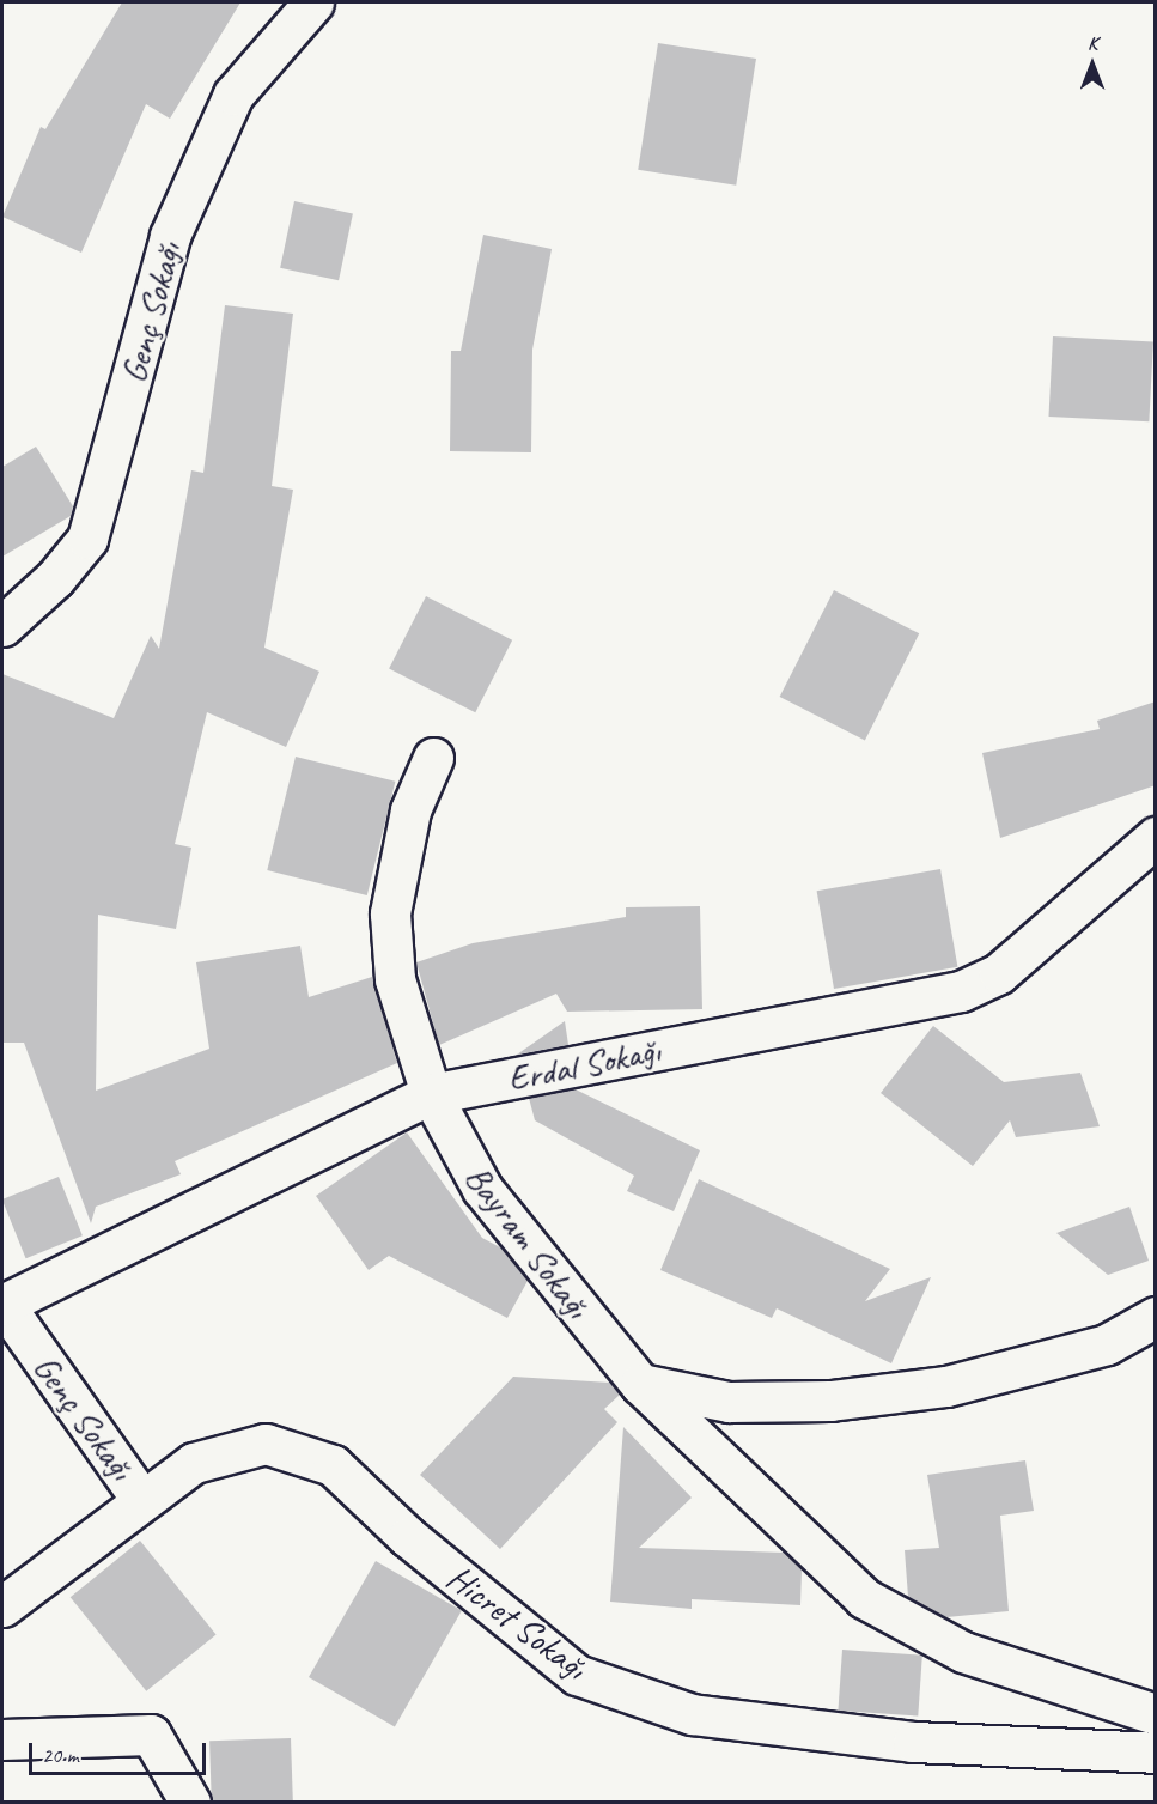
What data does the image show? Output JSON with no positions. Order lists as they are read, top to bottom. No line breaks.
{"streets":{"street":["Genç Sokağı","Erdal Sokağı","Bayram Sokağı","Hicret Sokağı"]},"crossings":[["Genç Sokağı","Erdal Sokağı"],["Genç Sokağı","Hicret Sokağı"],["Erdal Sokağı","Bayram Sokağı"]],"scale_bar":"20 m","north":"top"}
